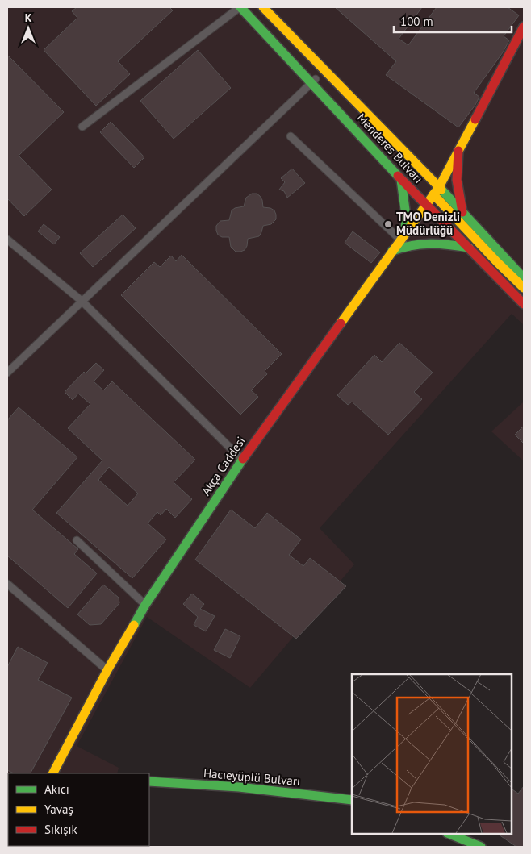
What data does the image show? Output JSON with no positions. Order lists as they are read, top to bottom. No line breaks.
{"streets":{"main road":["Menderes Bulvarı","Akça Caddesi","Hacıeyüplü Bulvarı"]},"places":["TMO Denizli Müdürlüğü"],"legend":["Akıcı","Yavaş","Sıkışık"],"scale_bar":"100 m","north":"top"}
